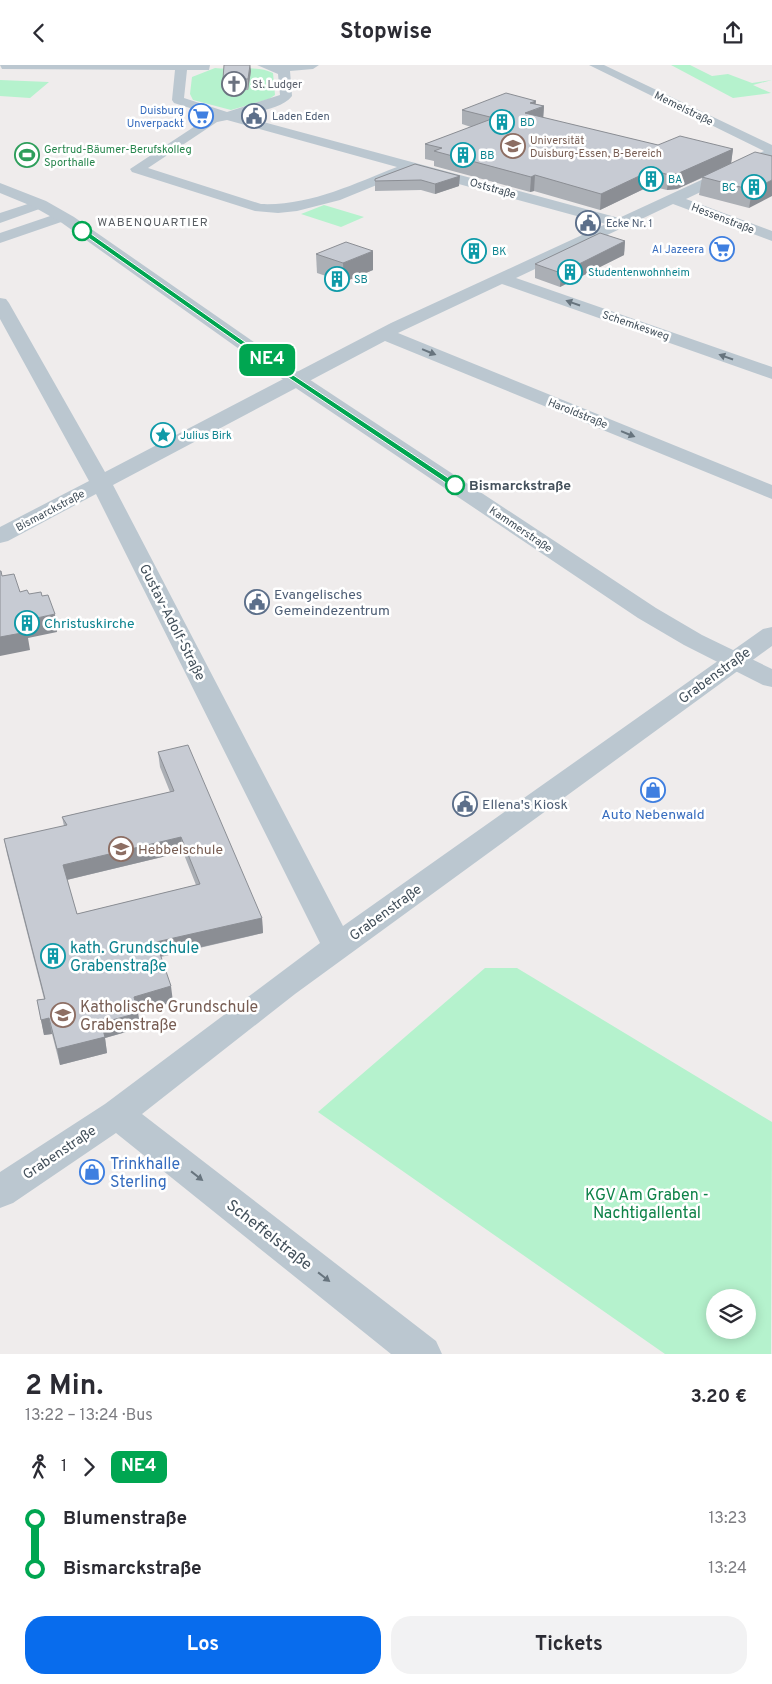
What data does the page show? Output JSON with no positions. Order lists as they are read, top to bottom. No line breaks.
{"streets":{"street":["Memelstraße","Oststraße","Hessenstraße","Schemkesweg","Haroldstraße","Bismarckstraße","Kammerstraße","Gustav-Adolf-Straße","Grabenstraße","Scheffelstraße"]},"crossings":[["Memelstraße","Bismarckstraße"],["Oststraße","Bismarckstraße"],["Hessenstraße","Bismarckstraße"],["Schemkesweg","Bismarckstraße"],["Haroldstraße","Bismarckstraße"],["Bismarckstraße","Kammerstraße"],["Bismarckstraße","Gustav-Adolf-Straße"],["Kammerstraße","Grabenstraße"],["Gustav-Adolf-Straße","Grabenstraße"],["Grabenstraße","Scheffelstraße"]],"one_way":["Schemkesweg","Haroldstraße","Scheffelstraße"],"districts":["WABENQUARTIER"],"parks":["KGV Am Graben - Nachtigallental"],"places":{"church":["St. Ludger"],"supermarket":["Duisburg Unverpackt","Al Jazeera"],"public building":["Laden Eden","Ecke Nr. 1","Evangelisches Gemeindezentrum","Ellena's Kiosk"],"building":["BD","BB","BA","BC","BK","Studentenwohnheim","SB","Christuskirche","kath. Grundschule Grabenstraße"],"school or university":["Universität Duisburg-Essen, B-Bereich","Hebbelschule","Katholische Grundschule Grabenstraße"],"sports":["Gertrud-Bäumer-Berufskolleg Sporthalle"],"place":["Julius Birk"],"other":["Bismarckstraße"],"shop":["Auto Nebenwald","Trinkhalle Sterling"]},"lines":["bus line NE4"],"page":{"header":"Stopwise","on_map":"NE4","heading":["2 Min.","13:22 – 13:24 · Bus","3.20 €"],"legs":["1","NE4"],"list":[{"name":"Blumenstraße","value":"13:23"},{"name":"Bismarckstraße","value":"13:24"}],"buttons":["Los","Tickets"]}}
